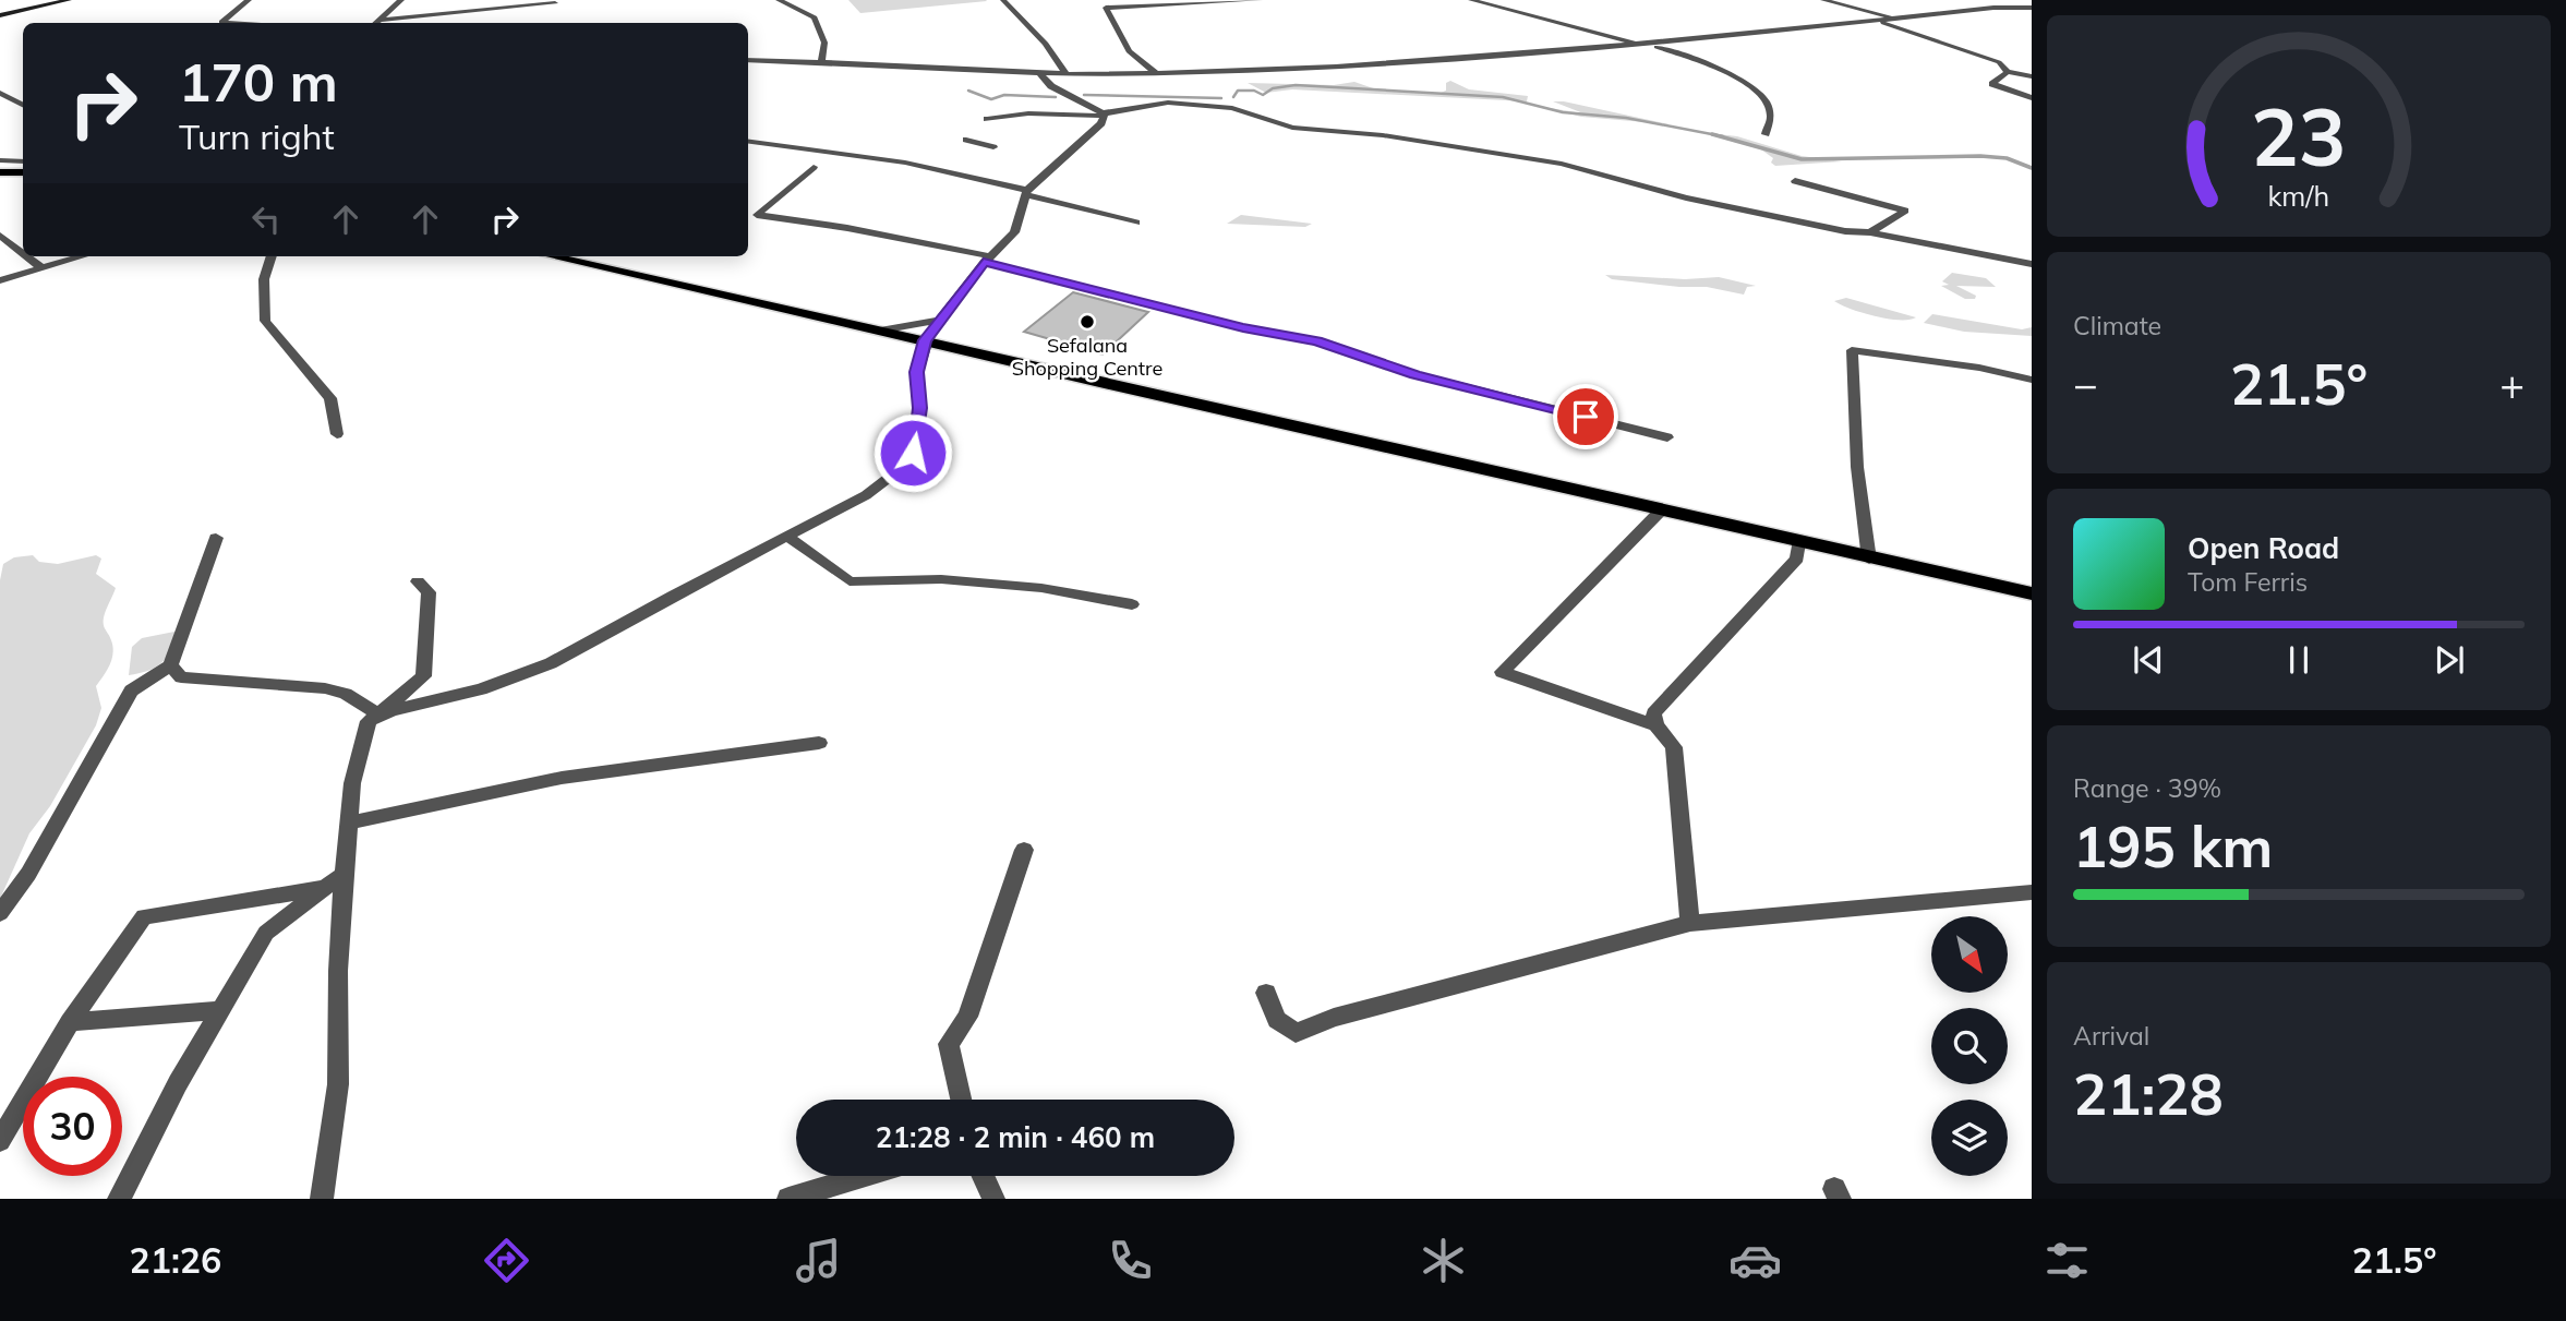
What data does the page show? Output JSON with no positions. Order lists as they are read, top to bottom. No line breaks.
{"places":["Sefalana Shopping Centre"],"north":"bottom right","page":{"turn":["170 m","Turn right"],"tile":["Climate",["Range · 39%","195 km"],["Arrival","21:28"]],"heat":["−","21.5°","+"],"song":["Open Road","Tom Ferris"],"limit":"30","trip":"21:28 · 2 min · 460 m","tabs":["21:26","21.5°"],"gauge":["23","km/h"]}}
